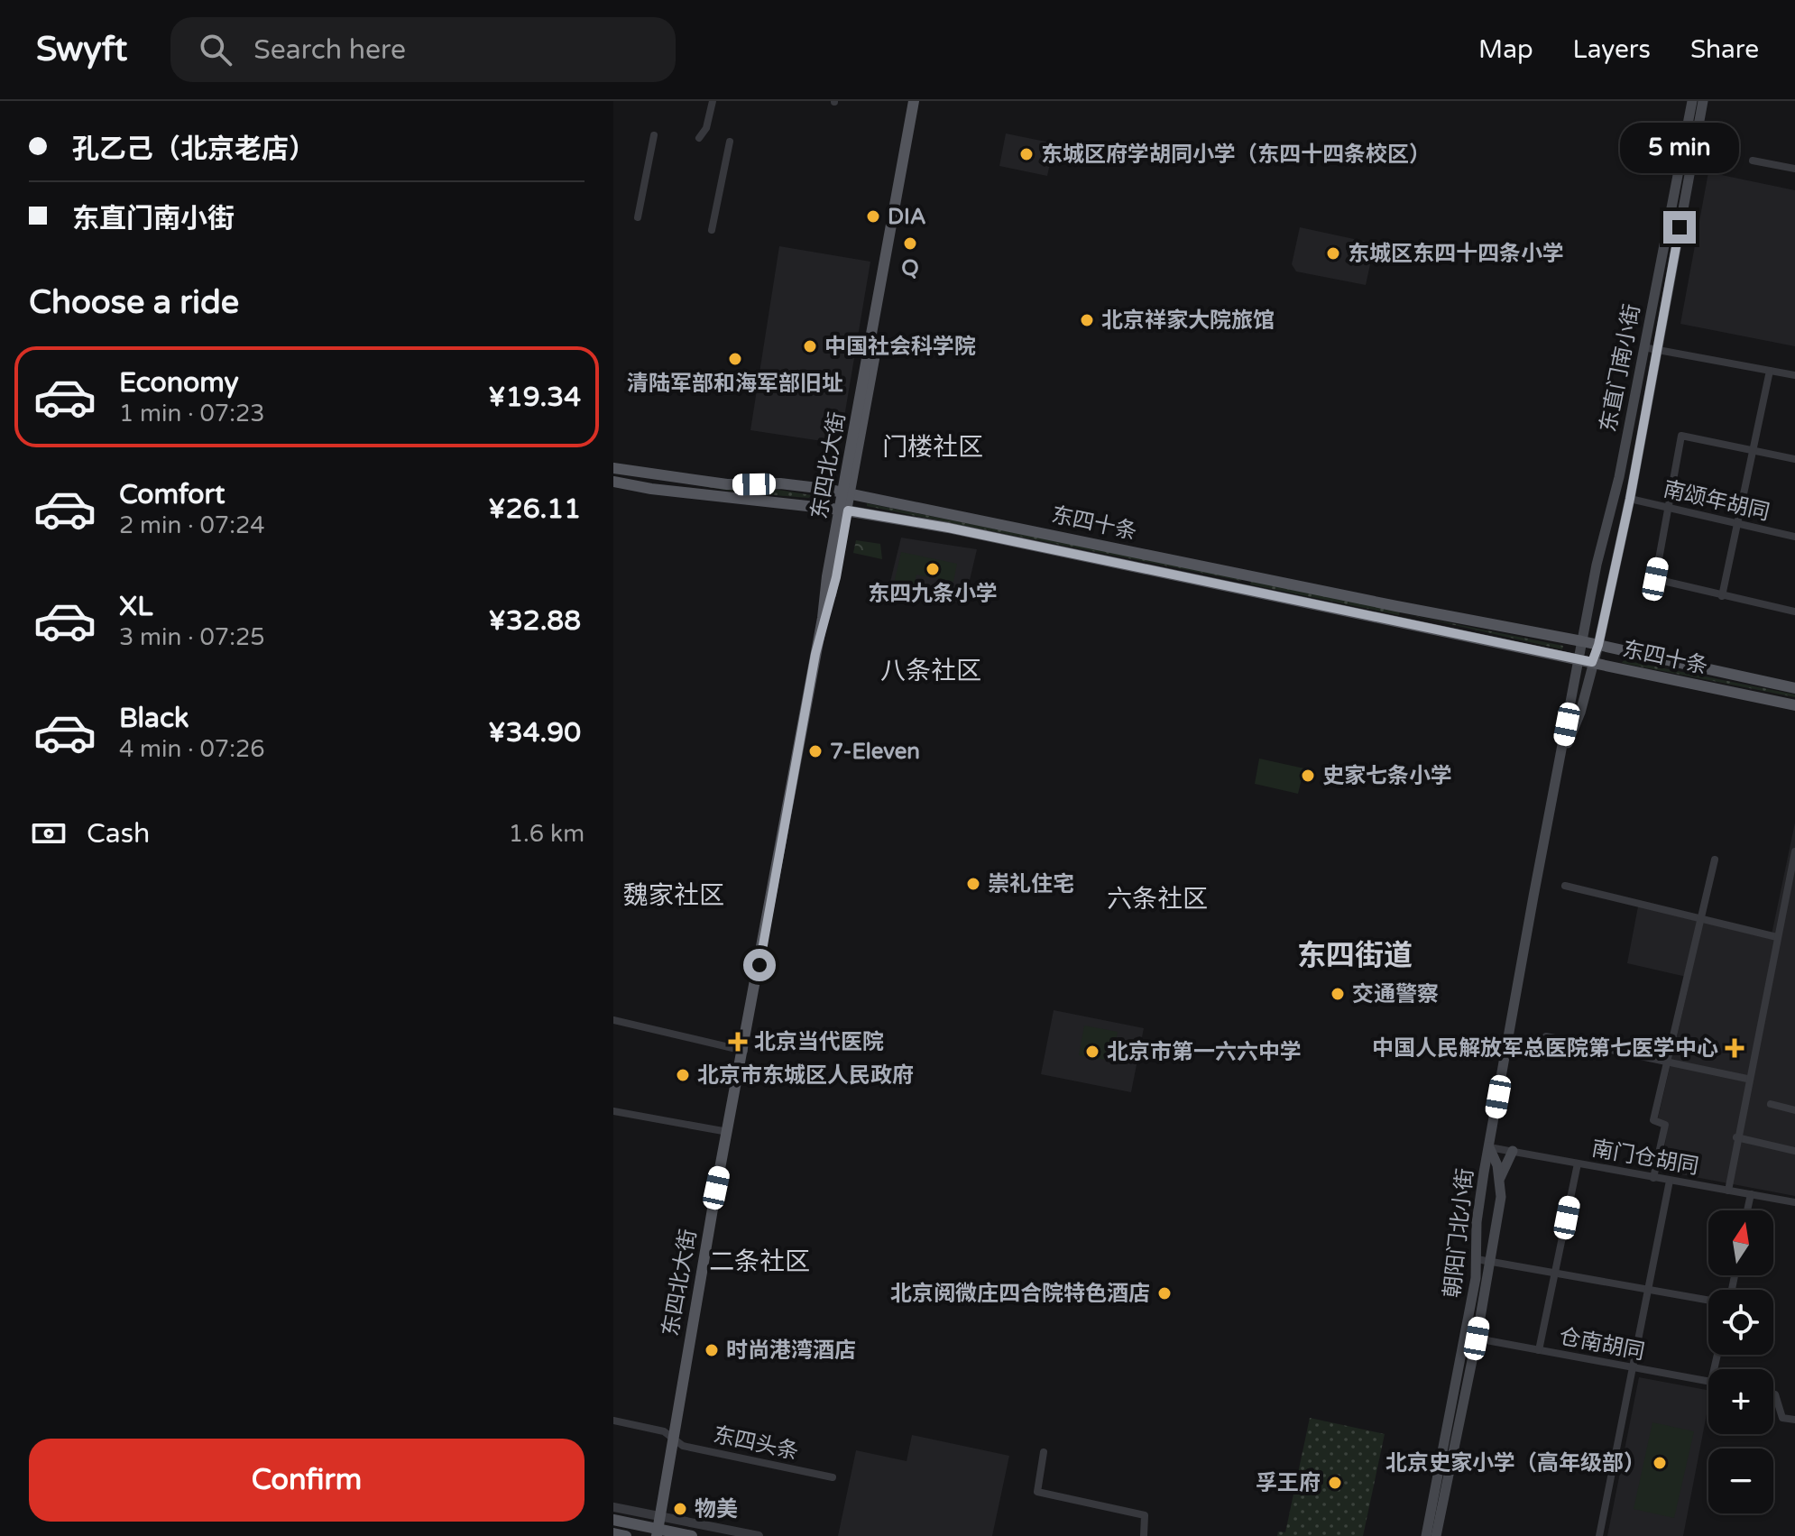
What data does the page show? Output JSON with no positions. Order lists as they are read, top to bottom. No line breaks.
{"streets":{"main road":["东直门南小街","东四北大街","东四十条","朝阳门北小街"],"street":["南颂年胡同","南门仓胡同","仓南胡同","东四头条"]},"crossings":[["东直门南小街","南颂年胡同"],["东直门南小街","东四十条"],["东直门南小街","朝阳门北小街"],["东四北大街","东四十条"],["东四北大街","东四头条"],["东四十条","朝阳门北小街"],["南门仓胡同","朝阳门北小街"],["朝阳门北小街","仓南胡同"]],"districts":["门楼社区","八条社区","魏家社区","六条社区","东四街道","二条社区"],"places":{"other":["东城区府学胡同小学（东四十四条校区）","DIA","Q","东城区东四十四条小学","北京祥家大院旅馆","中国社会科学院","清陆军部和海军部旧址","东四九条小学","7-Eleven","史家七条小学","崇礼住宅","交通警察","北京市第一六六中学","北京市东城区人民政府","北京阅微庄四合院特色酒店","时尚港湾酒店","北京史家小学（高年级部）","孚王府","物美"],"health":["北京当代医院","中国人民解放军总医院第七医学中心"]},"north":"top","page":{"header":"Swyft","search":"Search here","nav":["Map","Layers","Share"],"banner":["孔乙己（北京老店）","东直门南小街"],"bubble":"5 min","heading":"Choose a ride","list":[{"name":"Economy","note":"1 min · 07:23","value":"¥19.34"},{"name":"Comfort","note":"2 min · 07:24","value":"¥26.11"},{"name":"XL","note":"3 min · 07:25","value":"¥32.88"},{"name":"Black","note":"4 min · 07:26","value":"¥34.90"}],"pay":["Cash","1.6 km"],"map_buttons":["+","−"],"buttons":"Confirm"}}
